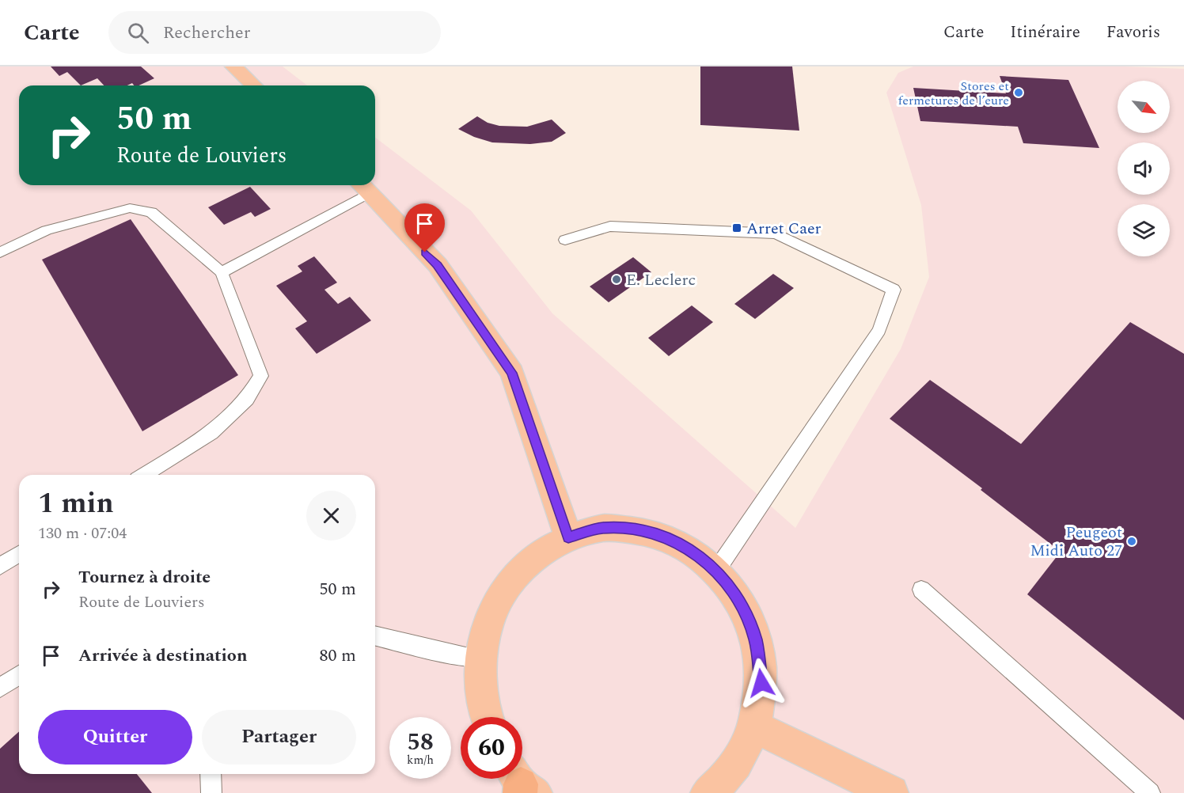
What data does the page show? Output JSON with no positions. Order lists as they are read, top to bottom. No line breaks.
{"places":{"other":["Stores et fermetures de l’eure","E. Leclerc","Peugeot Midi Auto 27"],"transit":["Arret Caer"]},"north":"bottom right","page":{"header":"Carte","search":"Rechercher","nav":["Carte","Itinéraire","Favoris"],"turn":["50 m","Route de Louviers"],"heading":["1 min","130 m · 07:04"],"list":[{"name":"Tournez à droite","note":"Route de Louviers","value":"50 m"},{"name":"Arrivée à destination","value":"80 m"}],"buttons":["Quitter","Partager"],"speed":"58 km/h","limit":"60"}}
